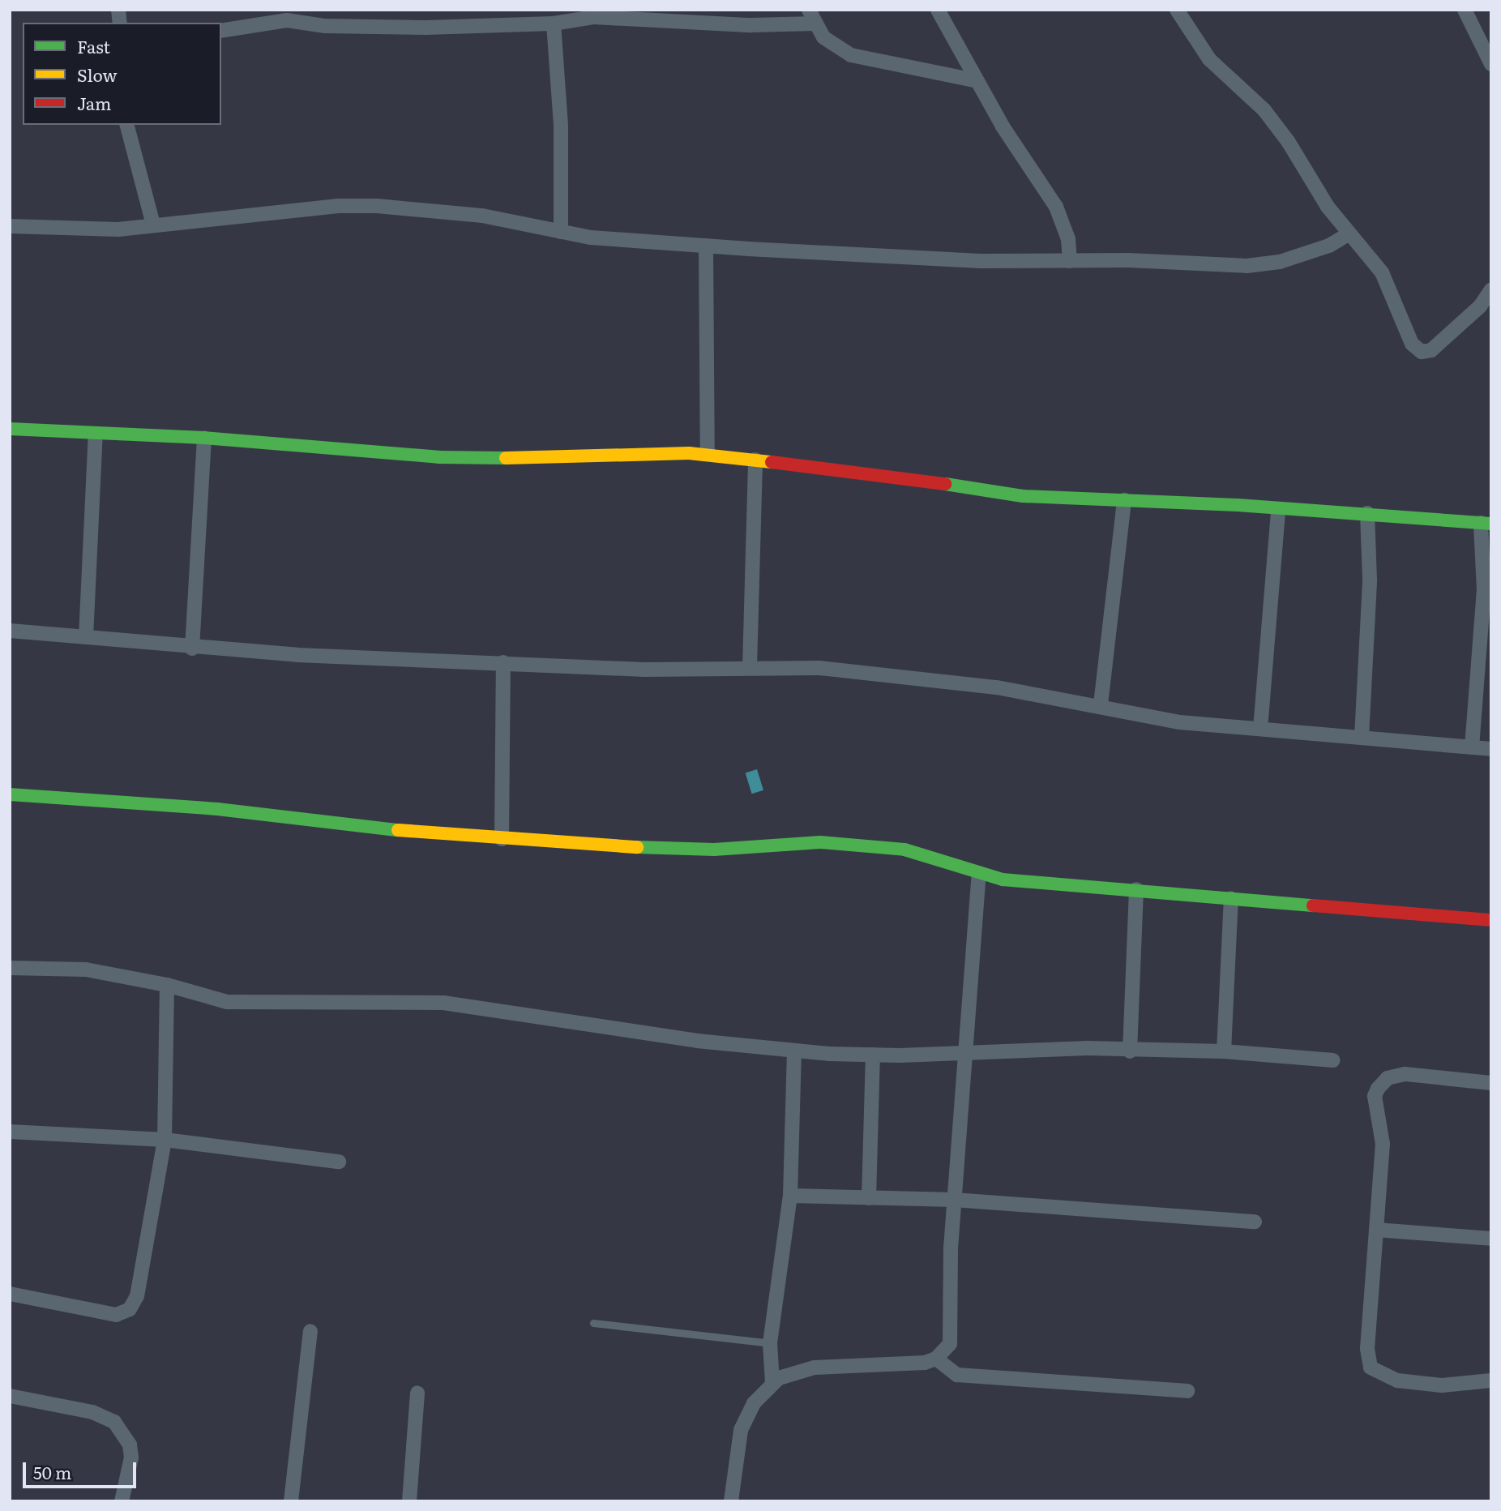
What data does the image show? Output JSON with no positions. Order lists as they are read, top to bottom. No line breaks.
{"legend":["Fast","Slow","Jam"],"scale_bar":"50 m"}
